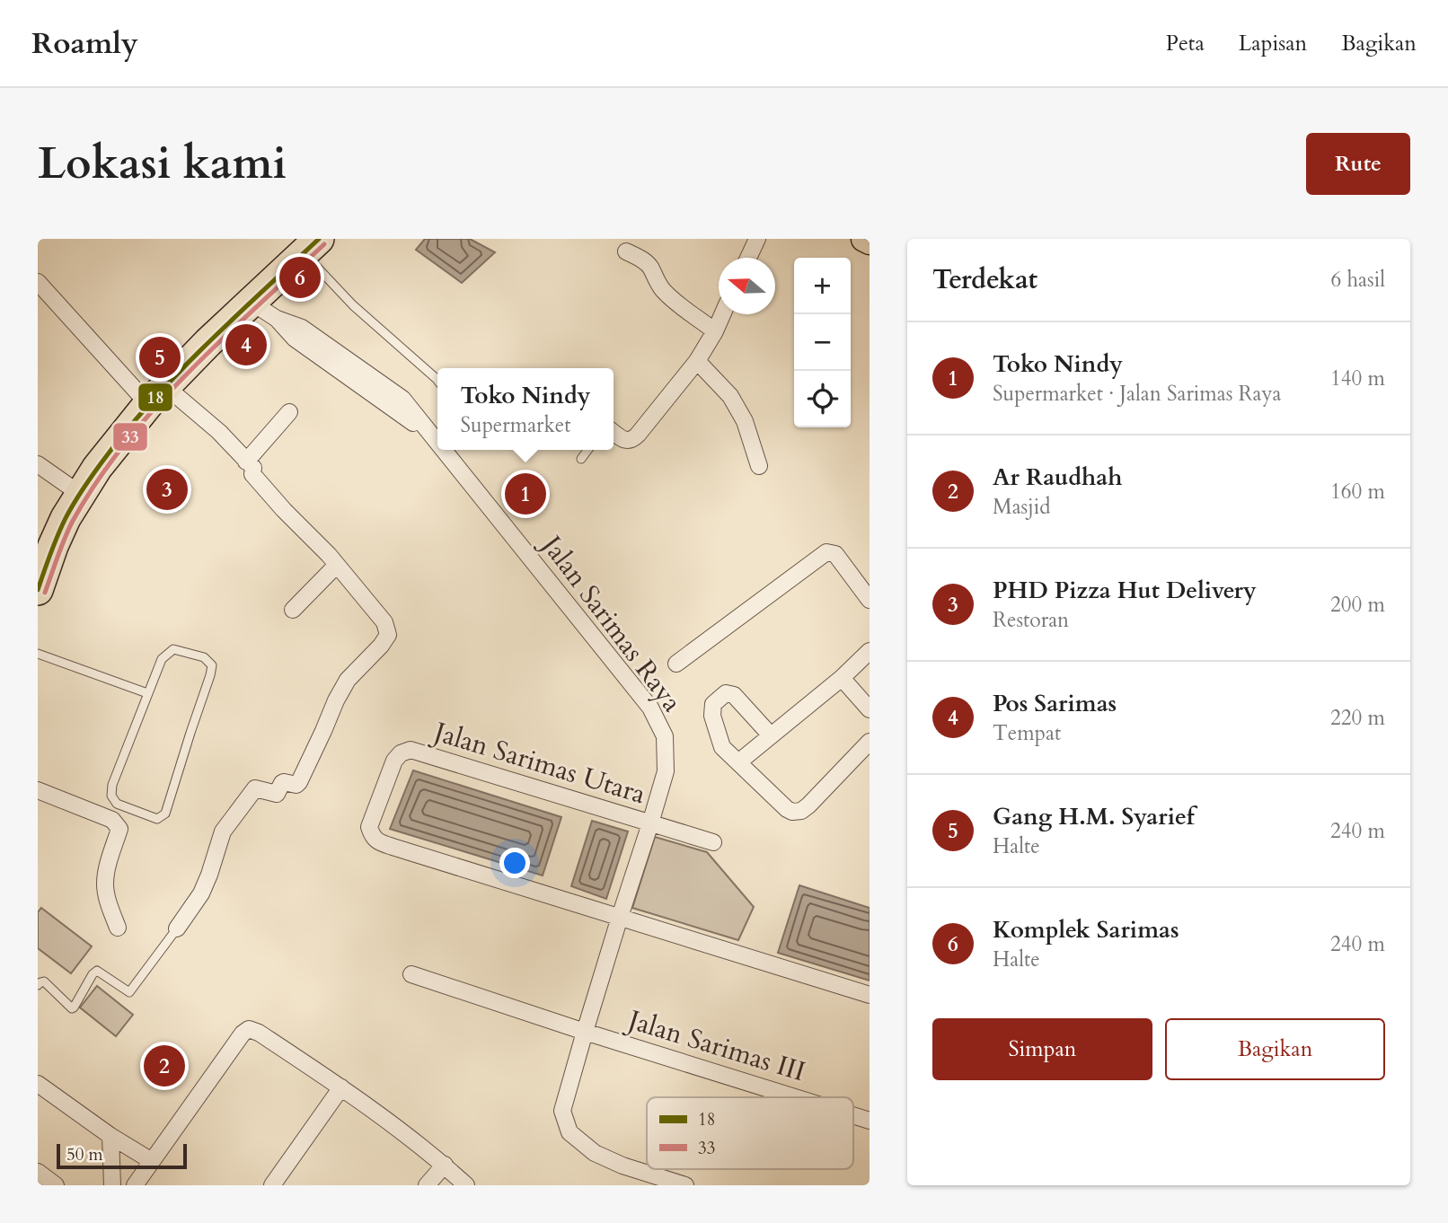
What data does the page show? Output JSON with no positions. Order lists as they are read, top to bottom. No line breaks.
{"streets":{"street":["Jalan Sarimas Raya","Jalan Sarimas Utara","Jalan Sarimas III"]},"crossings":[["Jalan Sarimas Raya","Jalan Sarimas Utara"],["Jalan Sarimas Raya","Jalan Sarimas III"]],"lines":["transit line 18","transit line 33"],"legend":["18","33"],"scale_bar":"50 m","north":"left","page":{"header":"Roamly","nav":["Peta","Lapisan","Bagikan"],"buttons":["Rute",["Simpan","Bagikan"]],"title":"Lokasi kami","heading":["Terdekat","6 hasil"],"pins":["6","4","5","3","1","2"],"map_buttons":["+","−"],"list":[{"mark":"1","name":"Toko Nindy","note":"Supermarket · Jalan Sarimas Raya","value":"140 m"},{"mark":"2","name":"Ar Raudhah","note":"Masjid","value":"160 m"},{"mark":"3","name":"PHD Pizza Hut Delivery","note":"Restoran","value":"200 m"},{"mark":"4","name":"Pos Sarimas","note":"Tempat","value":"220 m"},{"mark":"5","name":"Gang H.M. Syarief","note":"Halte","value":"240 m"},{"mark":"6","name":"Komplek Sarimas","note":"Halte","value":"240 m"}],"popup":["Toko Nindy","Supermarket"],"scale":"50 m"}}
